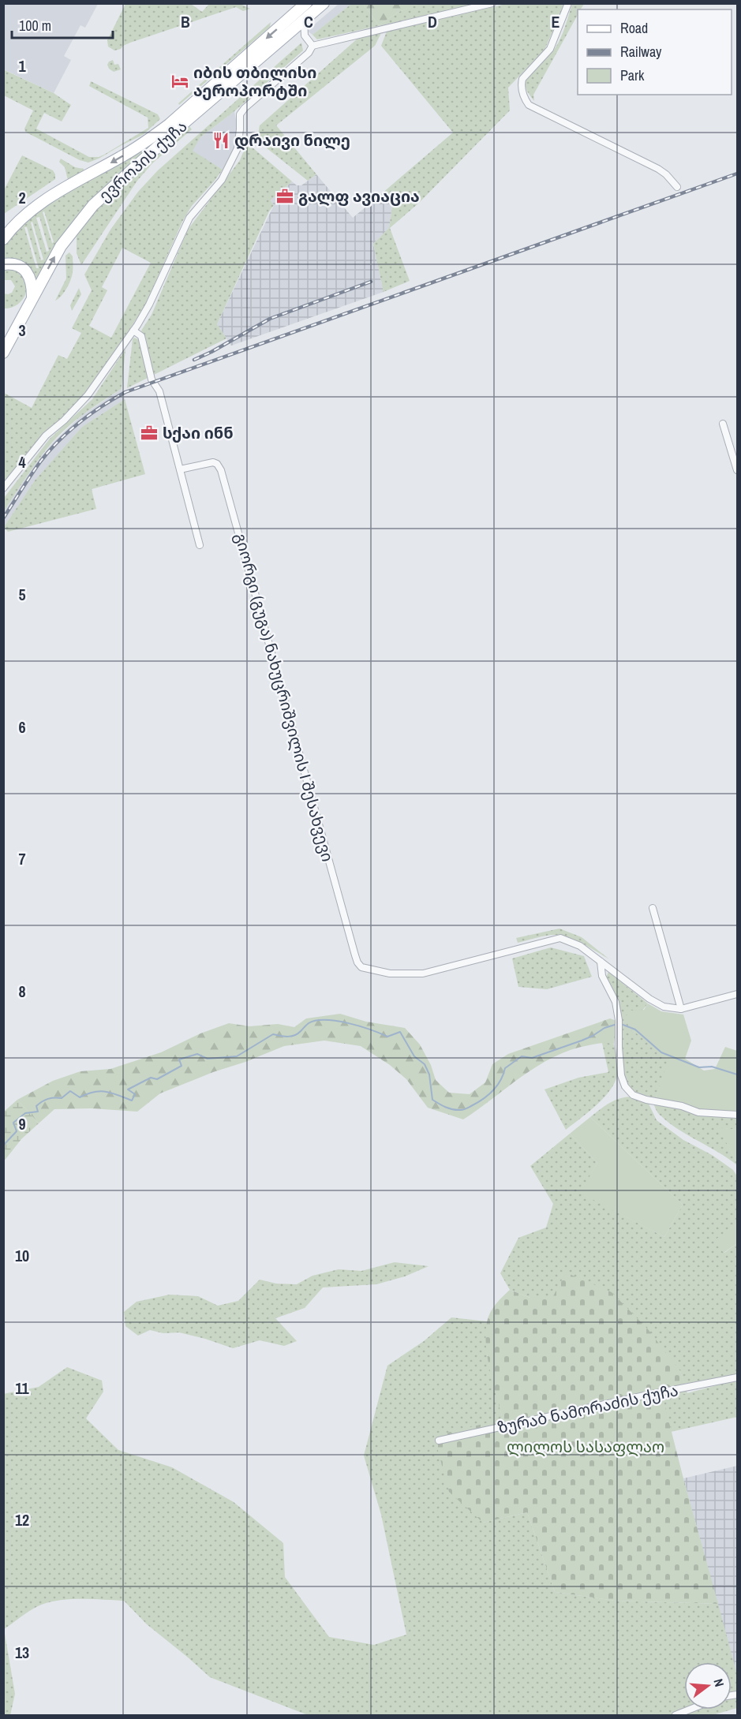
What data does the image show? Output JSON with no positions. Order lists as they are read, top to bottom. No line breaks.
{"streets":{"main road":["ევროპის ქუჩა"],"street":["გიორგი (გუგა) ნახუცრიშვილის I შესახვევი","ზურაბ ნამორაძის ქუჩა"]},"parks":["ლილოს სასაფლაო"],"places":{"hotel":["იბის თბილისი აეროპორტში"],"restaurant":["დრაივი ნილე"],"office":["გალფ ავიაცია","სქაი ინნ"]},"legend":["Road","Railway","Park"],"scale_bar":"100 m","north":"right","grid":{"columns":["B","C","D","E"],"rows":["1","2","3","4","5","6","7","8","9","10","11","12","13"]}}
